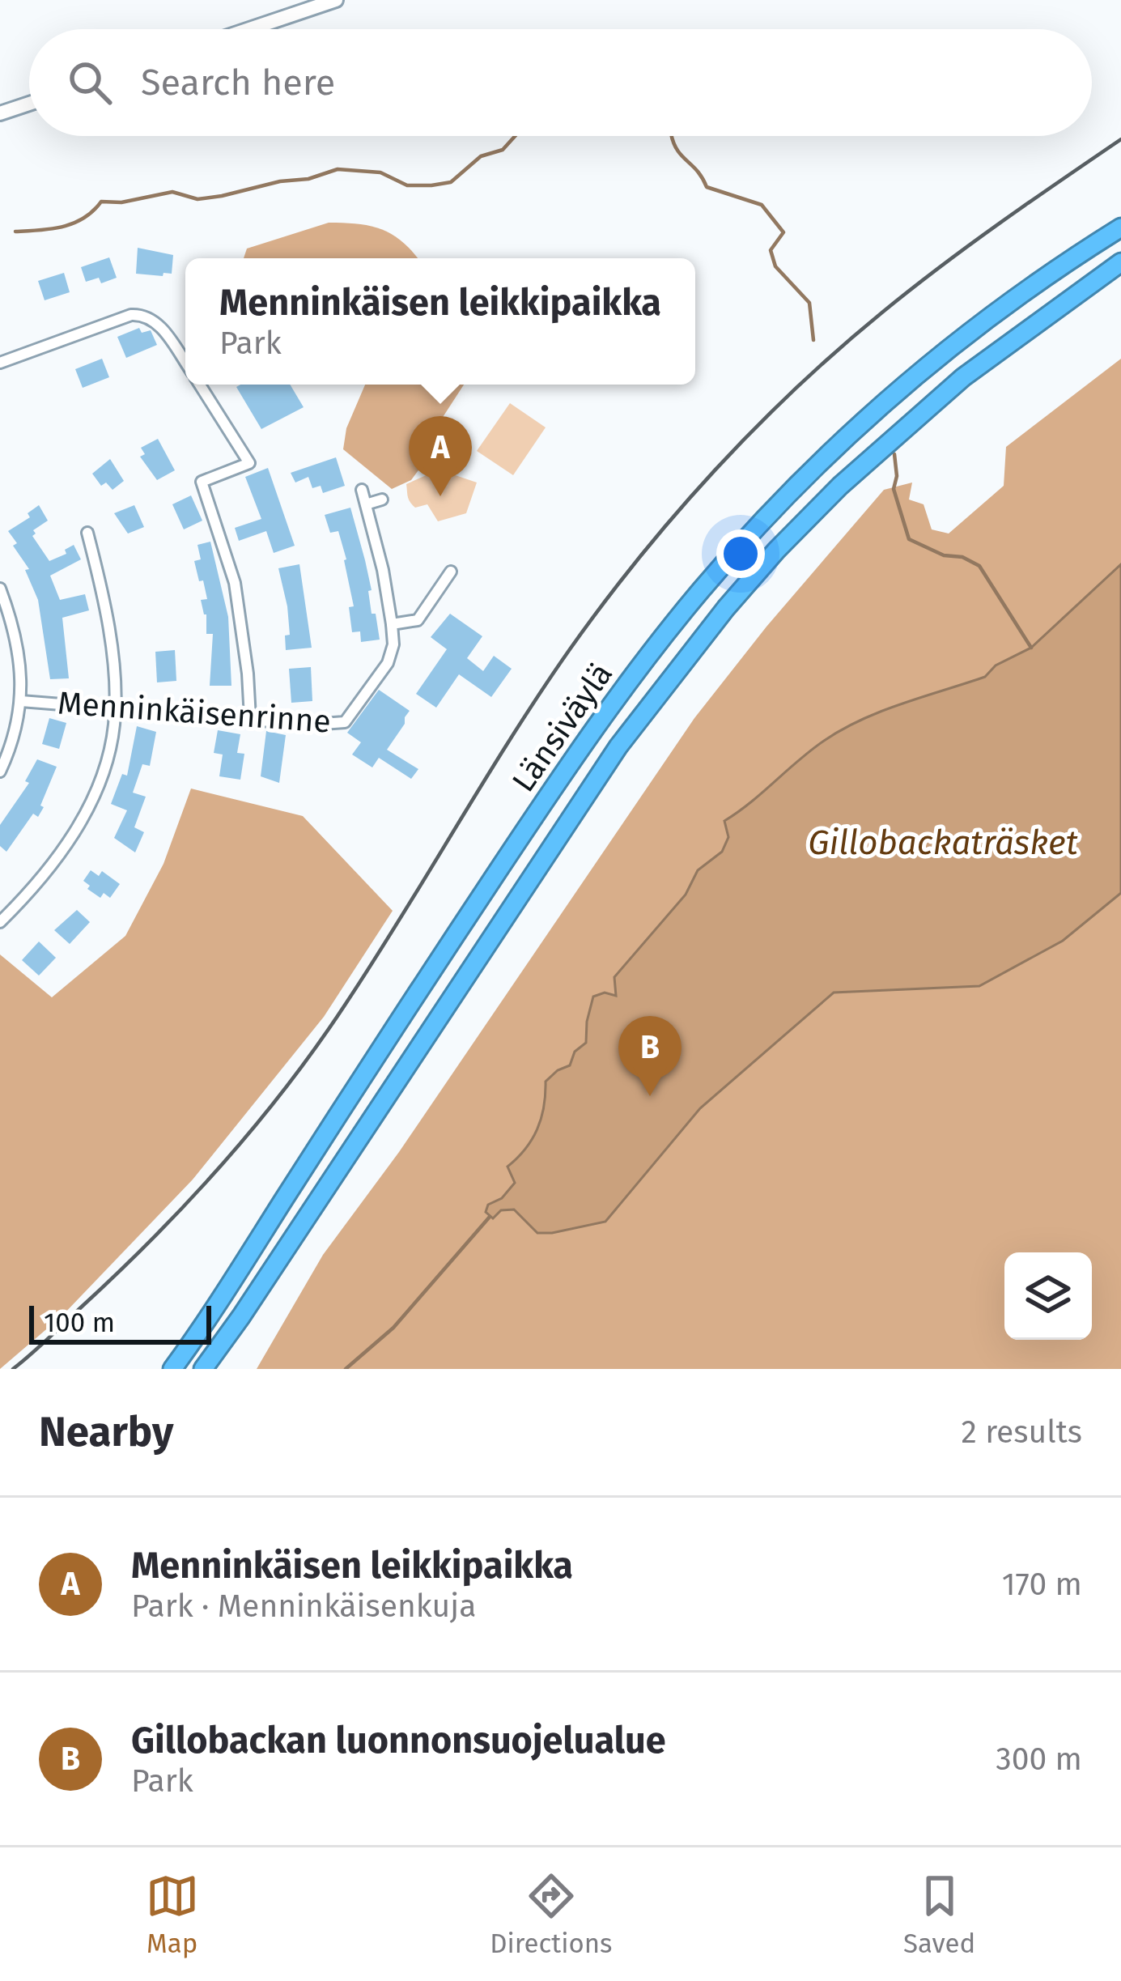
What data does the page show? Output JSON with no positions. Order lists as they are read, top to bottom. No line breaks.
{"streets":{"highway":["Länsiväylä"],"street":["Menninkäisenrinne"]},"water":["Gillobackaträsket"],"scale_bar":"100 m","page":{"search":"Search here","popup":["Menninkäisen leikkipaikka","Park"],"pins":["A","B"],"scale":"100 m","heading":["Nearby","2 results"],"list":[{"mark":"A","name":"Menninkäisen leikkipaikka","note":"Park · Menninkäisenkuja","value":"170 m"},{"mark":"B","name":"Gillobackan luonnonsuojelualue","note":"Park","value":"300 m"}],"nav":["Map","Directions","Saved"]}}
